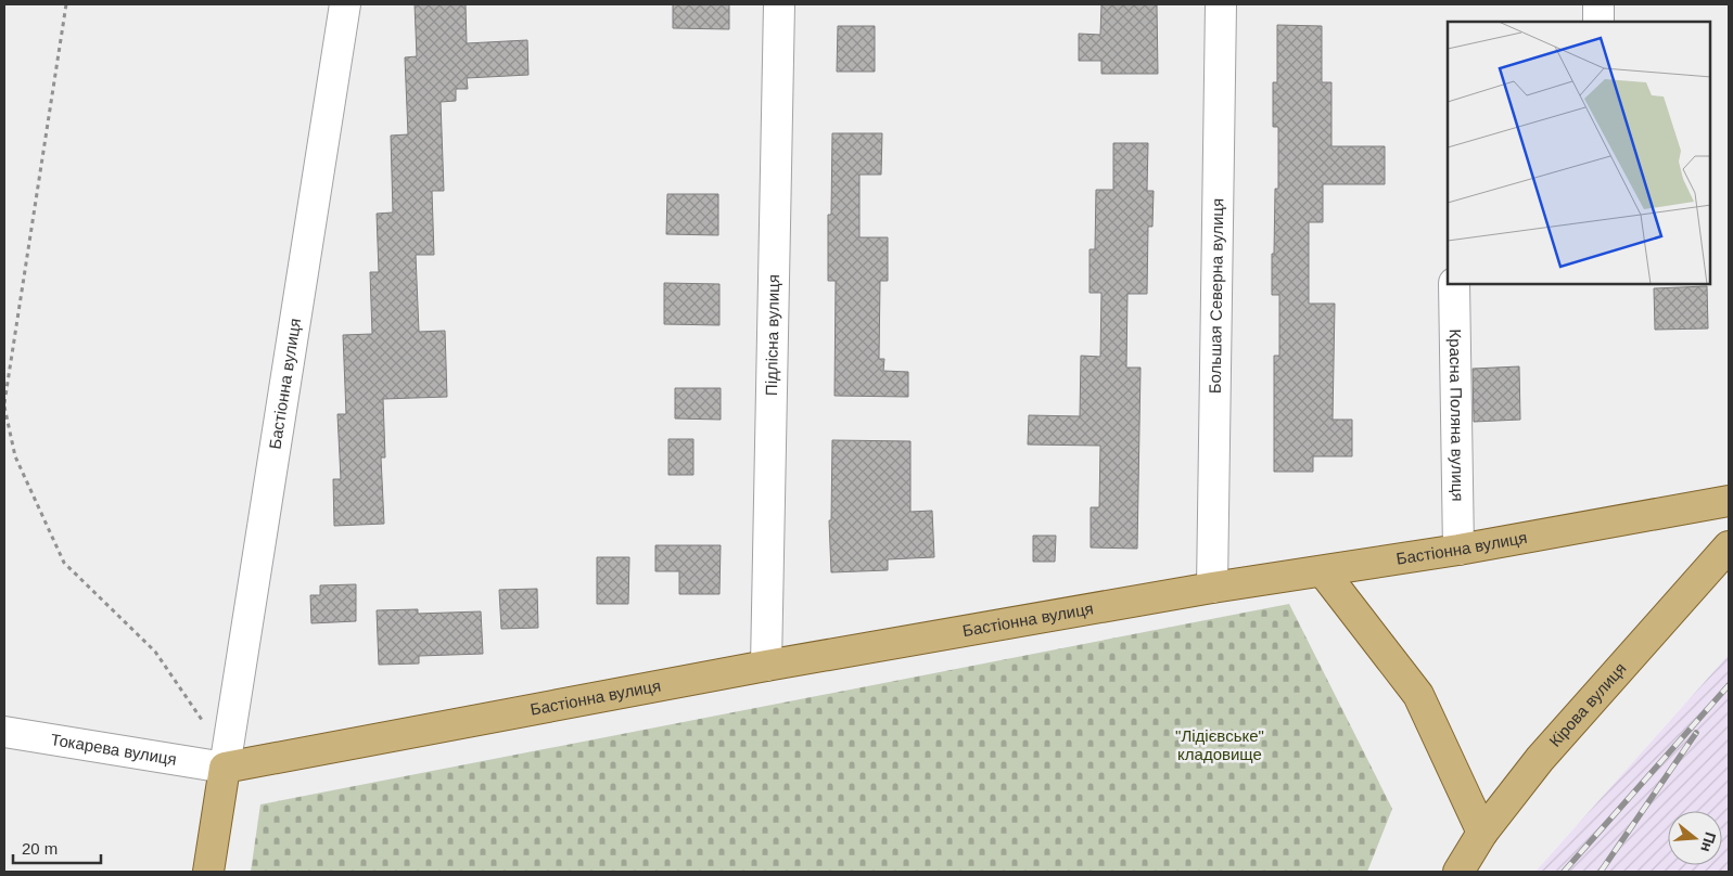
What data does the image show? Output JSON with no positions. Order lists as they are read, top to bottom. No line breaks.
{"streets":{"main road":["Бастіонна вулиця","Кірова вулиця"],"street":["Большая Северна вулиця","Підлісна вулиця","Красна Поляна вулиця","Токарева вулиця"]},"crossings":[["Большая Северна вулиця","Бастіонна вулиця"],["Підлісна вулиця","Бастіонна вулиця"],["Бастіонна вулиця","Красна Поляна вулиця"],["Бастіонна вулиця","Токарева вулиця"]],"parks":["\"Лідієвське\" кладовище"],"scale_bar":"20 m","north":"right"}
